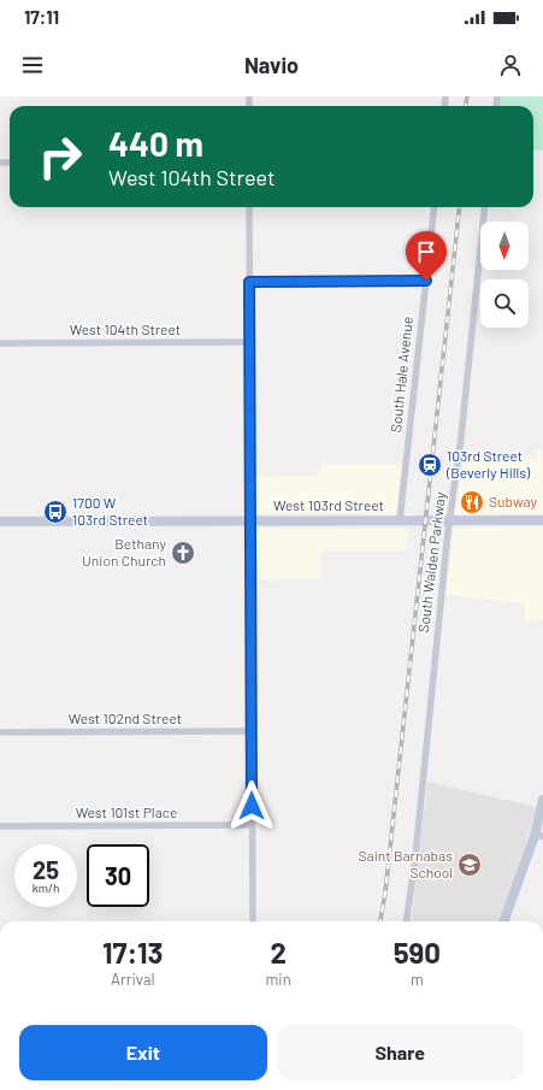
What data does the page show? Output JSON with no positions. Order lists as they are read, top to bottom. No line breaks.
{"streets":{"main road":["West 103rd Street"],"street":["West 104th Street","South Hale Avenue","South Walden Parkway","West 102nd Street","West 101st Place"]},"crossings":[["South Hale Avenue","West 103rd Street"],["West 103rd Street","South Walden Parkway"]],"places":{"station":["103rd Street (Beverly Hills)"],"restaurant":["Subway"],"bus stop":["1700 W 103rd Street"],"church":["Bethany Union Church"],"school or university":["Saint Barnabas School"]},"north":"bottom","page":{"status":"17:11","header":"Navio","turn":["440 m","West 104th Street"],"speed":"25 km/h","limit":"30","eta":["17:13","Arrival","2","min","590","m"],"buttons":["Exit","Share"]}}
